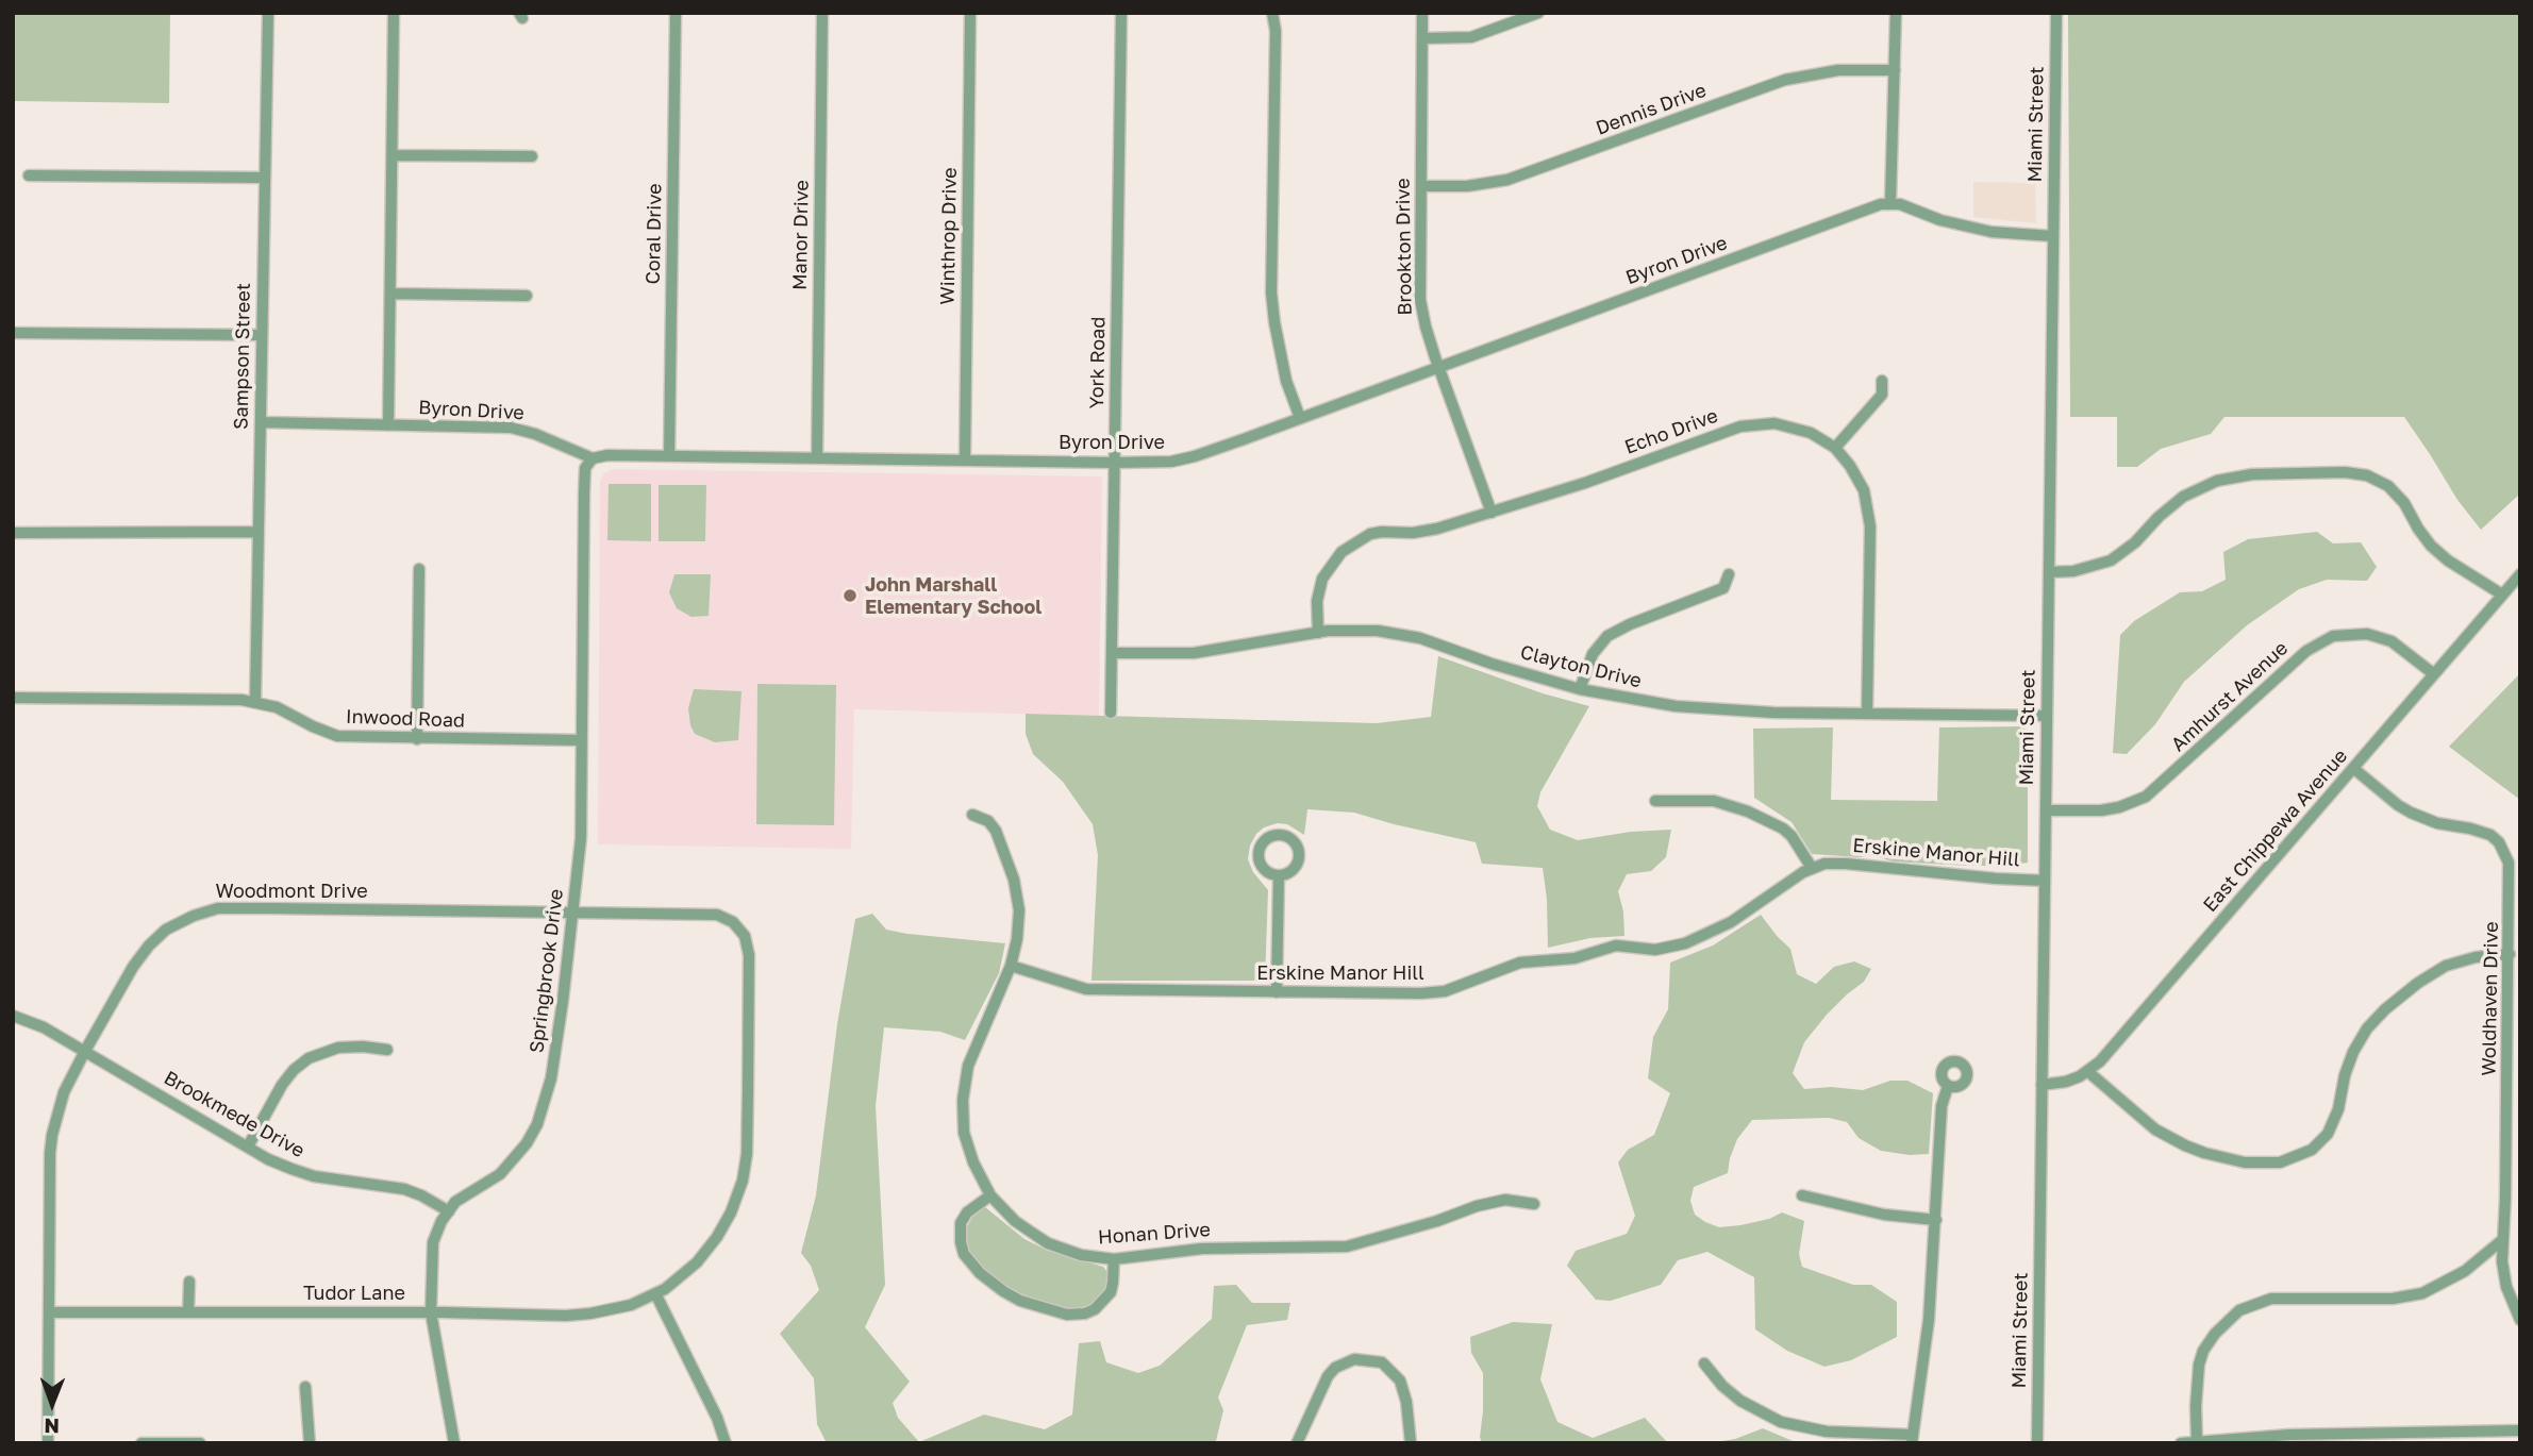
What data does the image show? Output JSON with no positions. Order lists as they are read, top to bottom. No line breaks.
{"streets":{"street":["Dennis Drive","Miami Street","Coral Drive","Manor Drive","Winthrop Drive","Brookton Drive","Byron Drive","Sampson Street","York Road","Echo Drive","Clayton Drive","Amhurst Avenue","Inwood Road","East Chippewa Avenue","Erskine Manor Hill","Woodmont Drive","Springbrook Drive","Woldhaven Drive","Brookmede Drive","Honan Drive","Tudor Lane"]},"crossings":[["Dennis Drive","Brookton Drive"],["Miami Street","Clayton Drive"],["Miami Street","Amhurst Avenue"],["Miami Street","East Chippewa Avenue"],["Miami Street","Erskine Manor Hill"],["Coral Drive","Byron Drive"],["Manor Drive","Byron Drive"],["Winthrop Drive","Byron Drive"],["Brookton Drive","Byron Drive"],["Brookton Drive","Echo Drive"],["Byron Drive","Sampson Street"],["Byron Drive","York Road"],["Byron Drive","Springbrook Drive"],["Sampson Street","Inwood Road"],["York Road","Clayton Drive"],["Echo Drive","Clayton Drive"],["Amhurst Avenue","East Chippewa Avenue"],["Inwood Road","Springbrook Drive"],["East Chippewa Avenue","Woldhaven Drive"],["Erskine Manor Hill","Honan Drive"],["Woodmont Drive","Springbrook Drive"],["Woodmont Drive","Brookmede Drive"],["Woodmont Drive","Tudor Lane"],["Springbrook Drive","Brookmede Drive"],["Springbrook Drive","Tudor Lane"]],"places":["John Marshall Elementary School"],"north":"bottom"}
